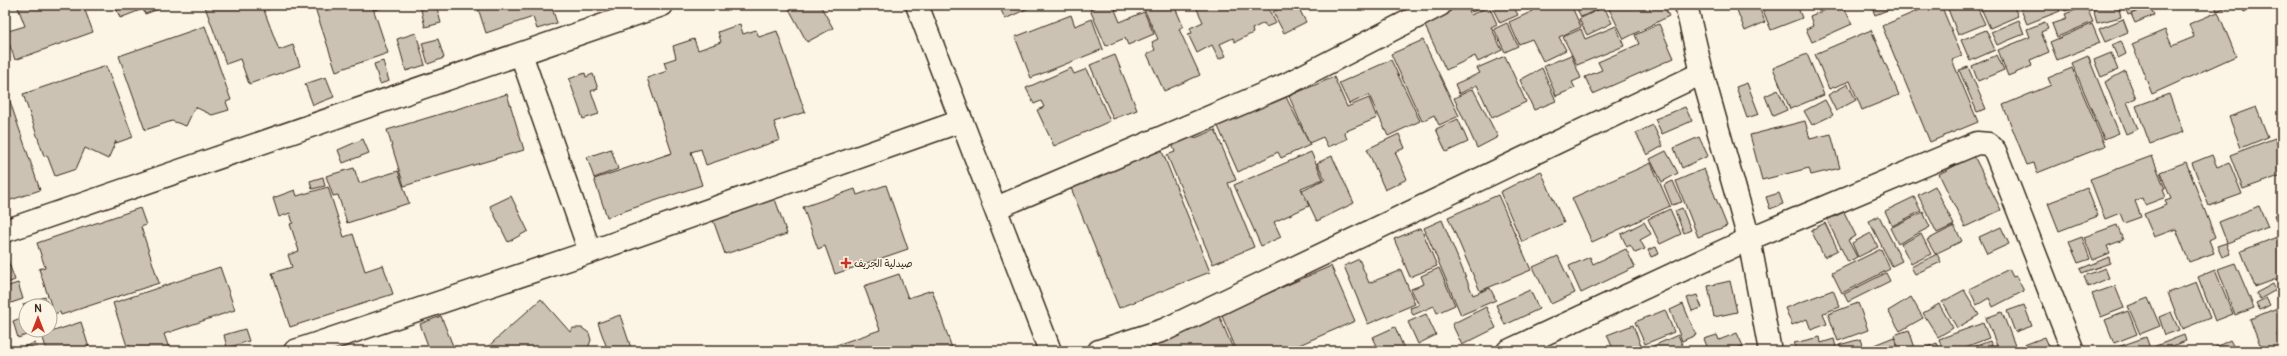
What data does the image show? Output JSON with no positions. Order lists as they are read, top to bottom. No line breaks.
{"places":{"health":["صيدلية الجريف"]},"north":"top"}
